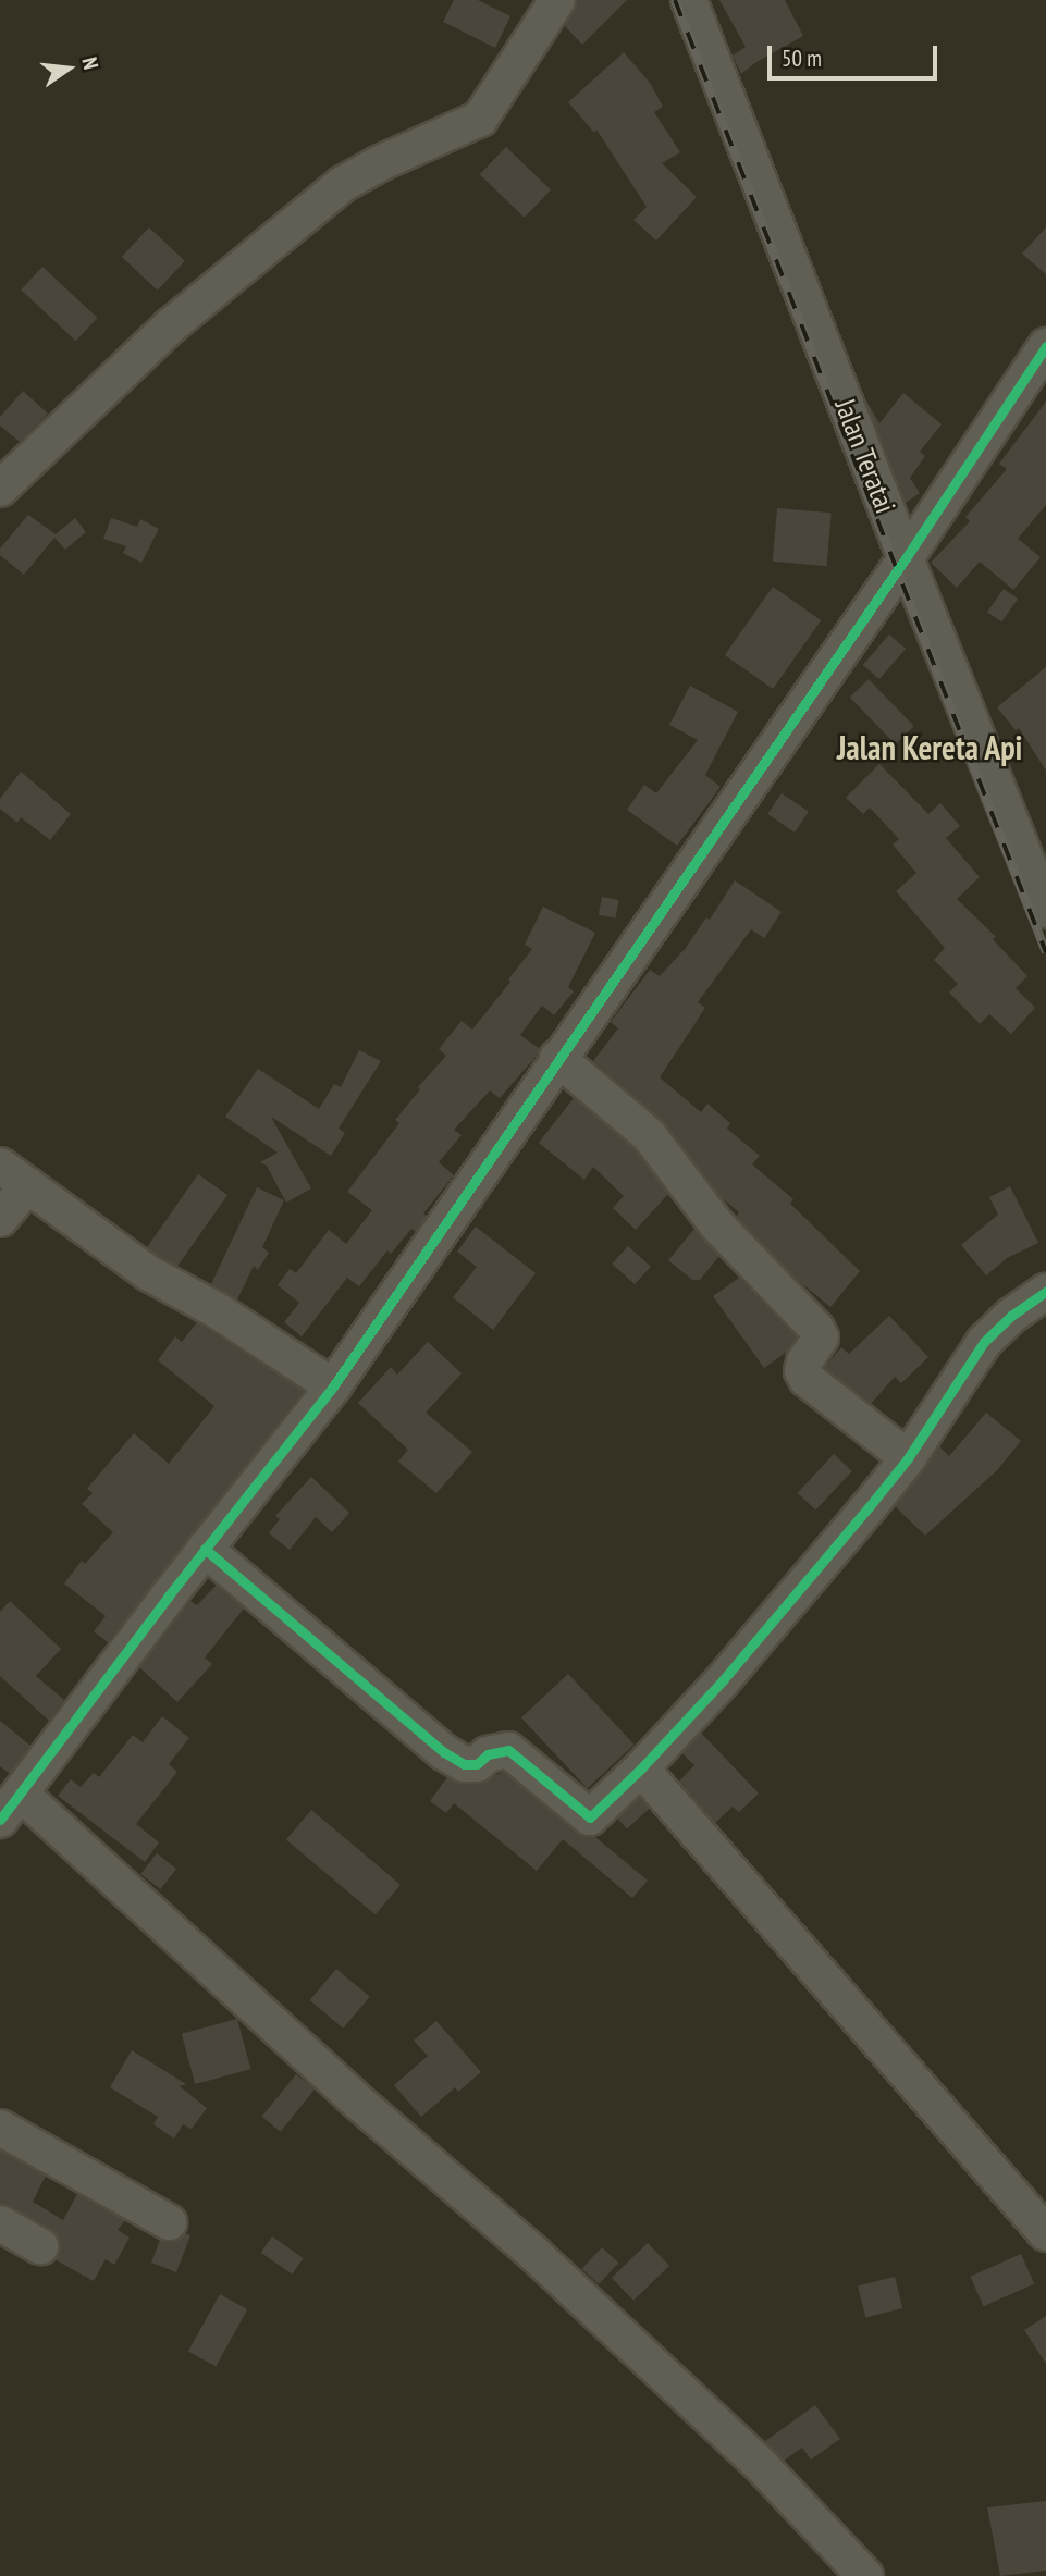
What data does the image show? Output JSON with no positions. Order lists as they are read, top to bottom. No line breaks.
{"streets":{"street":["Jalan Teratai"]},"districts":["Jalan Kereta Api"],"scale_bar":"50 m","north":"right"}
